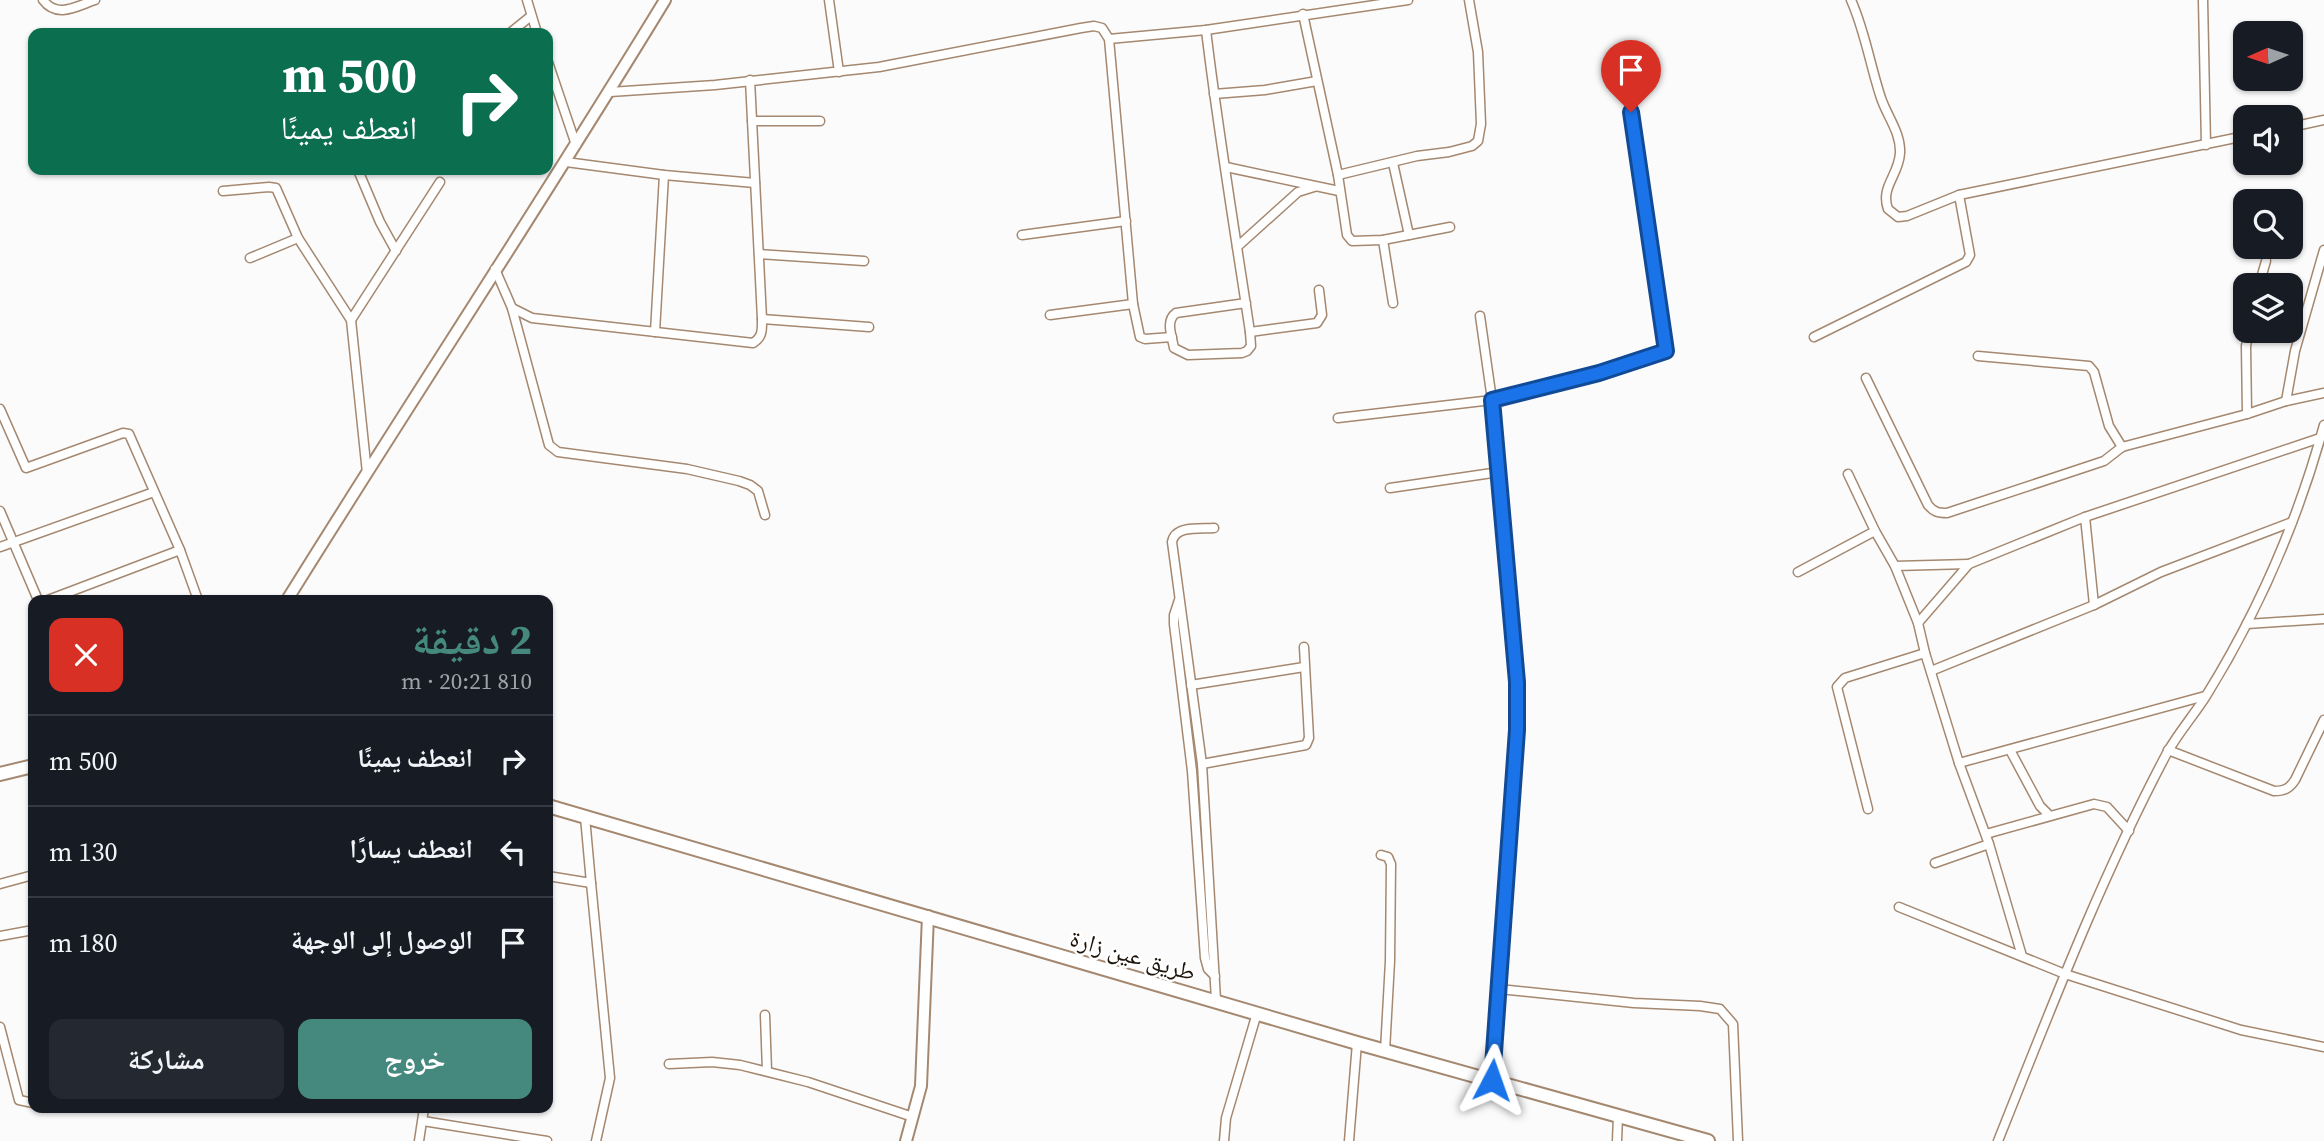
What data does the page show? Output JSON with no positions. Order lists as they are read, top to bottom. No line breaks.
{"streets":{"main road":["طريق عين زارة"]},"north":"left","page":{"turn":["500 m","انعطف يمينًا"],"heading":["2 دقيقة","810 m · 20:21"],"list":[{"name":"انعطف يمينًا","value":"500 m"},{"name":"انعطف يسارًا","value":"130 m"},{"name":"الوصول إلى الوجهة","value":"180 m"}],"buttons":["خروج","مشاركة"]}}
